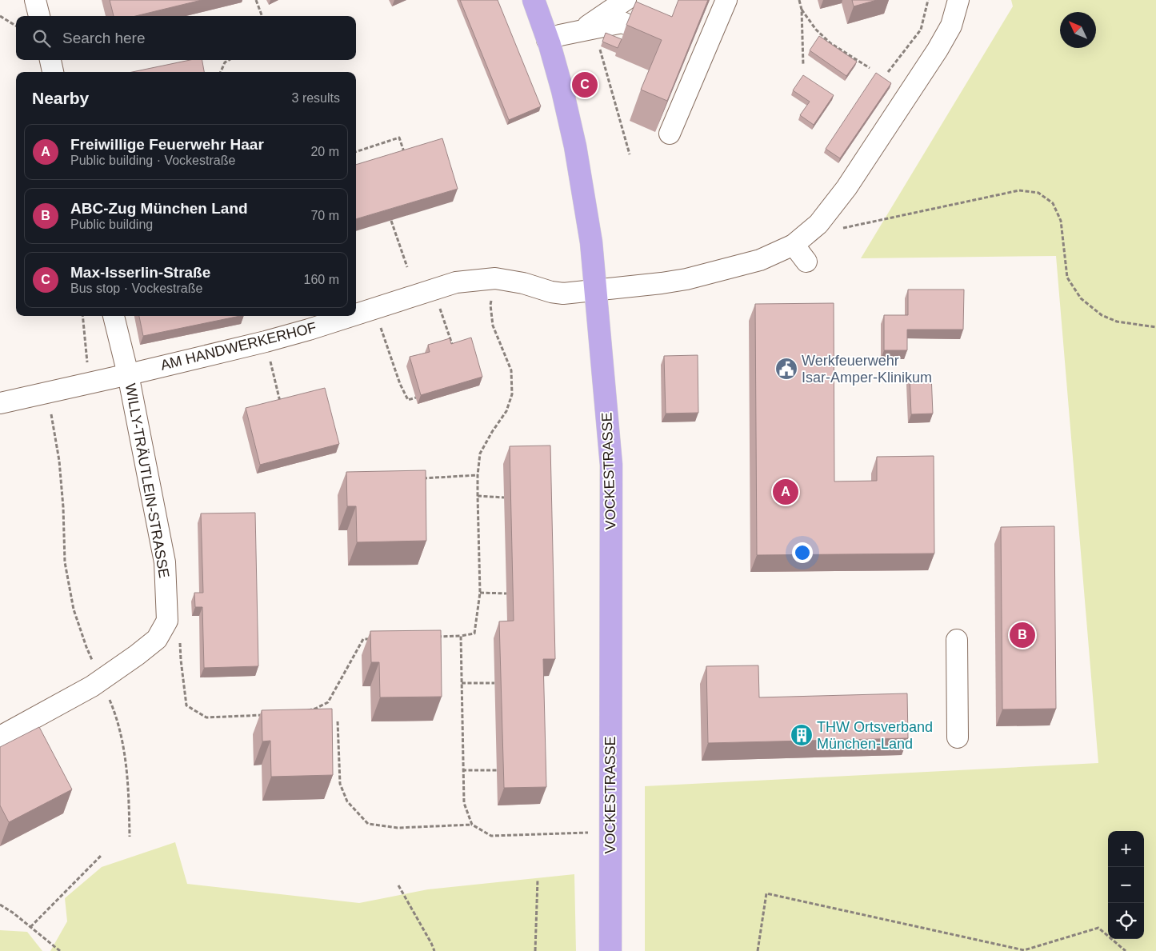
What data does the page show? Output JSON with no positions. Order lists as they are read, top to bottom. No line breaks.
{"streets":{"main road":["VOCKESTRASSE"],"street":["AM HANDWERKERHOF","WILLY-TRÄUTLEIN-STRASSE"]},"crossings":[["AM HANDWERKERHOF","VOCKESTRASSE"],["AM HANDWERKERHOF","WILLY-TRÄUTLEIN-STRASSE"]],"places":{"public building":["Werkfeuerwehr Isar-Amper-Klinikum"],"building":["THW Ortsverband München-Land"]},"north":"top left","page":{"search":"Search here","pins":["C","A","B"],"heading":["Nearby","3 results"],"list":[{"mark":"A","name":"Freiwillige Feuerwehr Haar","note":"Public building · Vockestraße","value":"20 m"},{"mark":"B","name":"ABC-Zug München Land","note":"Public building","value":"70 m"},{"mark":"C","name":"Max-Isserlin-Straße","note":"Bus stop · Vockestraße","value":"160 m"}],"map_buttons":["+","−"]}}
